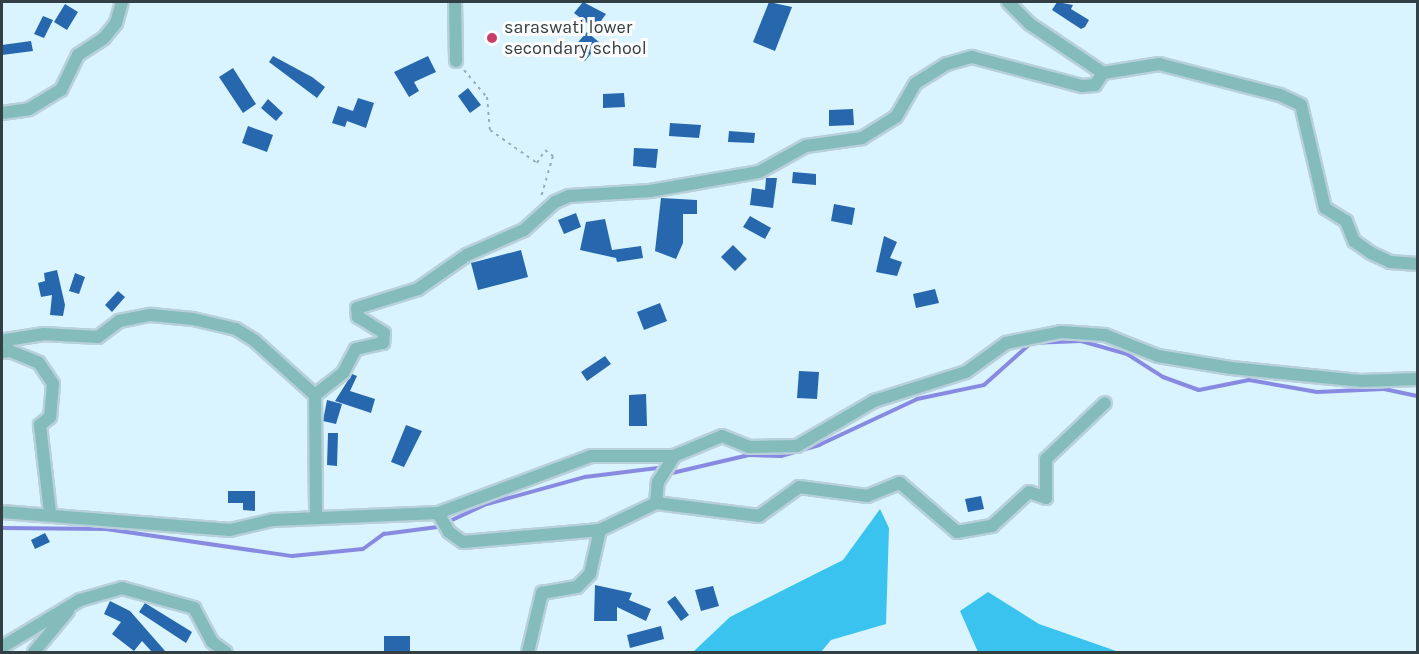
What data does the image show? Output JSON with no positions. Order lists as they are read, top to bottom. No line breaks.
{"places":["saraswati lower secondary school"]}
